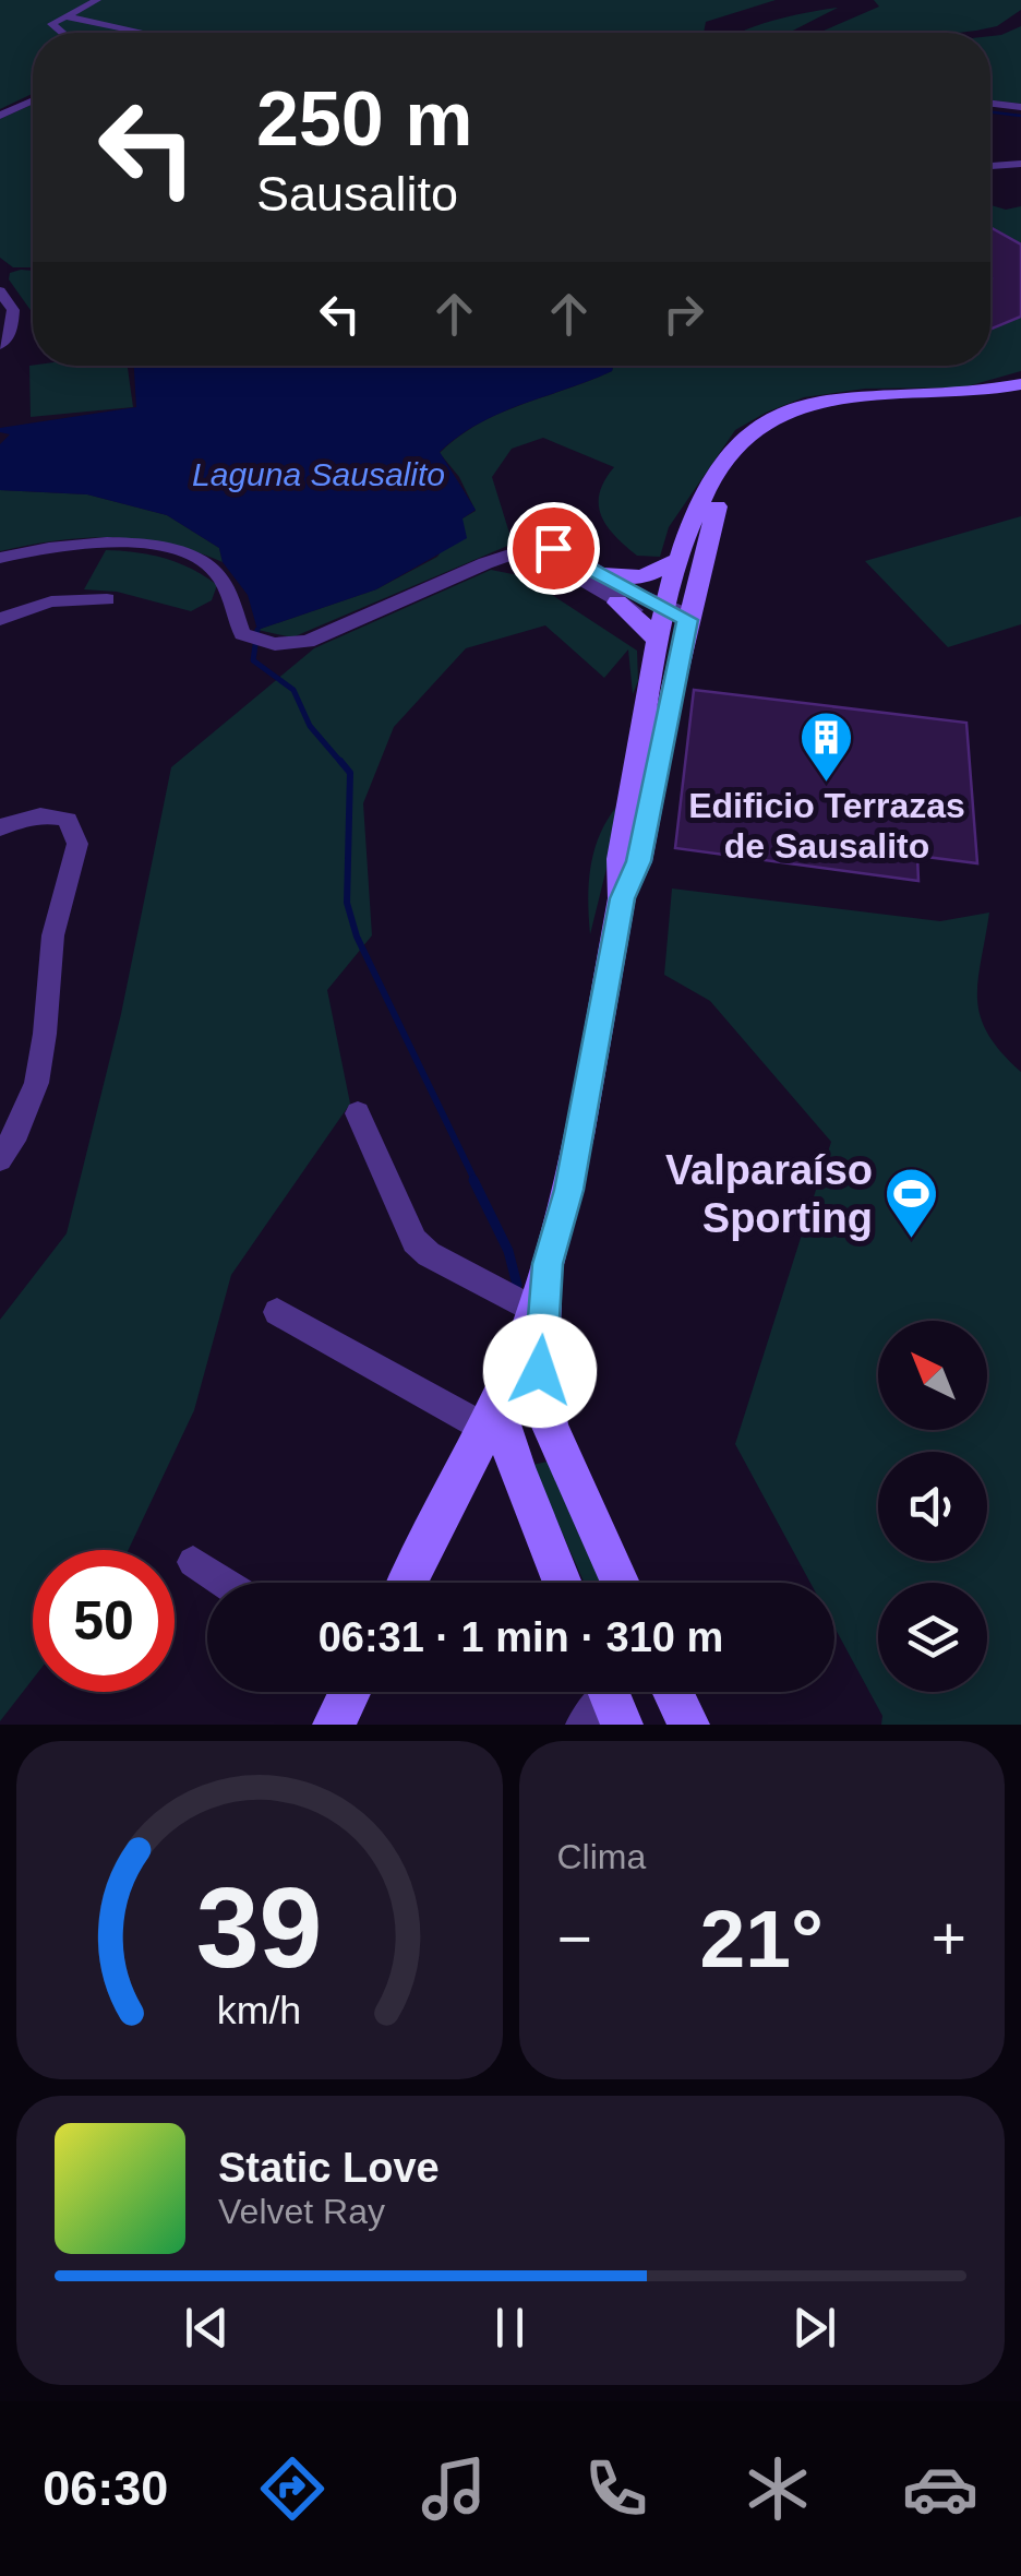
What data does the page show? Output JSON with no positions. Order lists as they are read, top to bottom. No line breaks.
{"water":["Laguna Sausalito"],"places":{"building":["Edificio Terrazas de Sausalito"],"sports":["Valparaíso Sporting"]},"north":"top left","page":{"turn":["250 m","Sausalito"],"limit":"50","trip":"06:31 · 1 min · 310 m","tile":"Clima","heat":["−","21°","+"],"song":["Static Love","Velvet Ray"],"tabs":"06:30","gauge":["39","km/h"]}}
